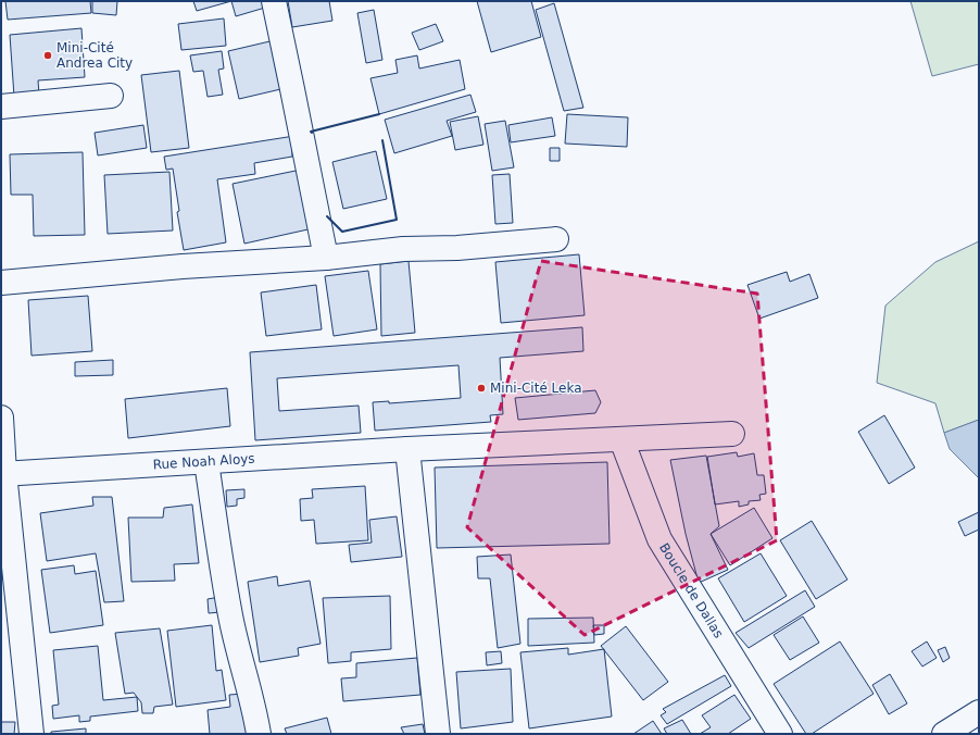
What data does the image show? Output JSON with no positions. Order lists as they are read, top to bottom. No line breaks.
{"streets":{"street":["Rue Noah Aloys","Boucle de Dallas"]},"crossings":[["Rue Noah Aloys","Boucle de Dallas"]],"places":["Mini-Cité Andrea City","Mini-Cité Leka"]}
